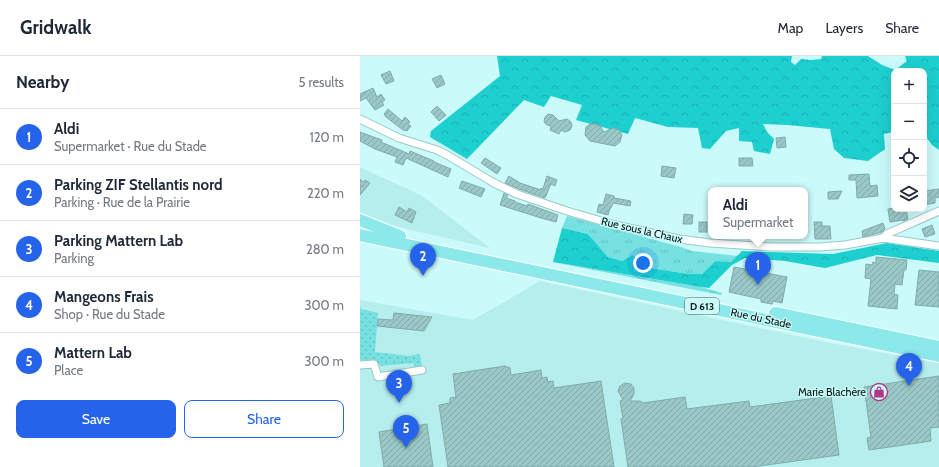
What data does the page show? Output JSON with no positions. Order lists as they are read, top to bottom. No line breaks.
{"streets":{"main road":["D 613","Rue du Stade"],"street":["Rue sous la Chaux"]},"crossings":[["D 613","Rue du Stade"]],"places":{"shop":["Marie Blachère"]},"page":{"header":"Gridwalk","nav":["Map","Layers","Share"],"heading":["Nearby","5 results"],"map_buttons":["+","−"],"list":[{"mark":"1","name":"Aldi","note":"Supermarket · Rue du Stade","value":"120 m"},{"mark":"2","name":"Parking ZIF Stellantis nord","note":"Parking · Rue de la Prairie","value":"220 m"},{"mark":"3","name":"Parking Mattern Lab","note":"Parking","value":"280 m"},{"mark":"4","name":"Mangeons Frais","note":"Shop · Rue du Stade","value":"300 m"},{"mark":"5","name":"Mattern Lab","note":"Place","value":"300 m"}],"popup":["Aldi","Supermarket"],"pins":["2","1","4","3","5"],"buttons":["Save","Share"]}}
